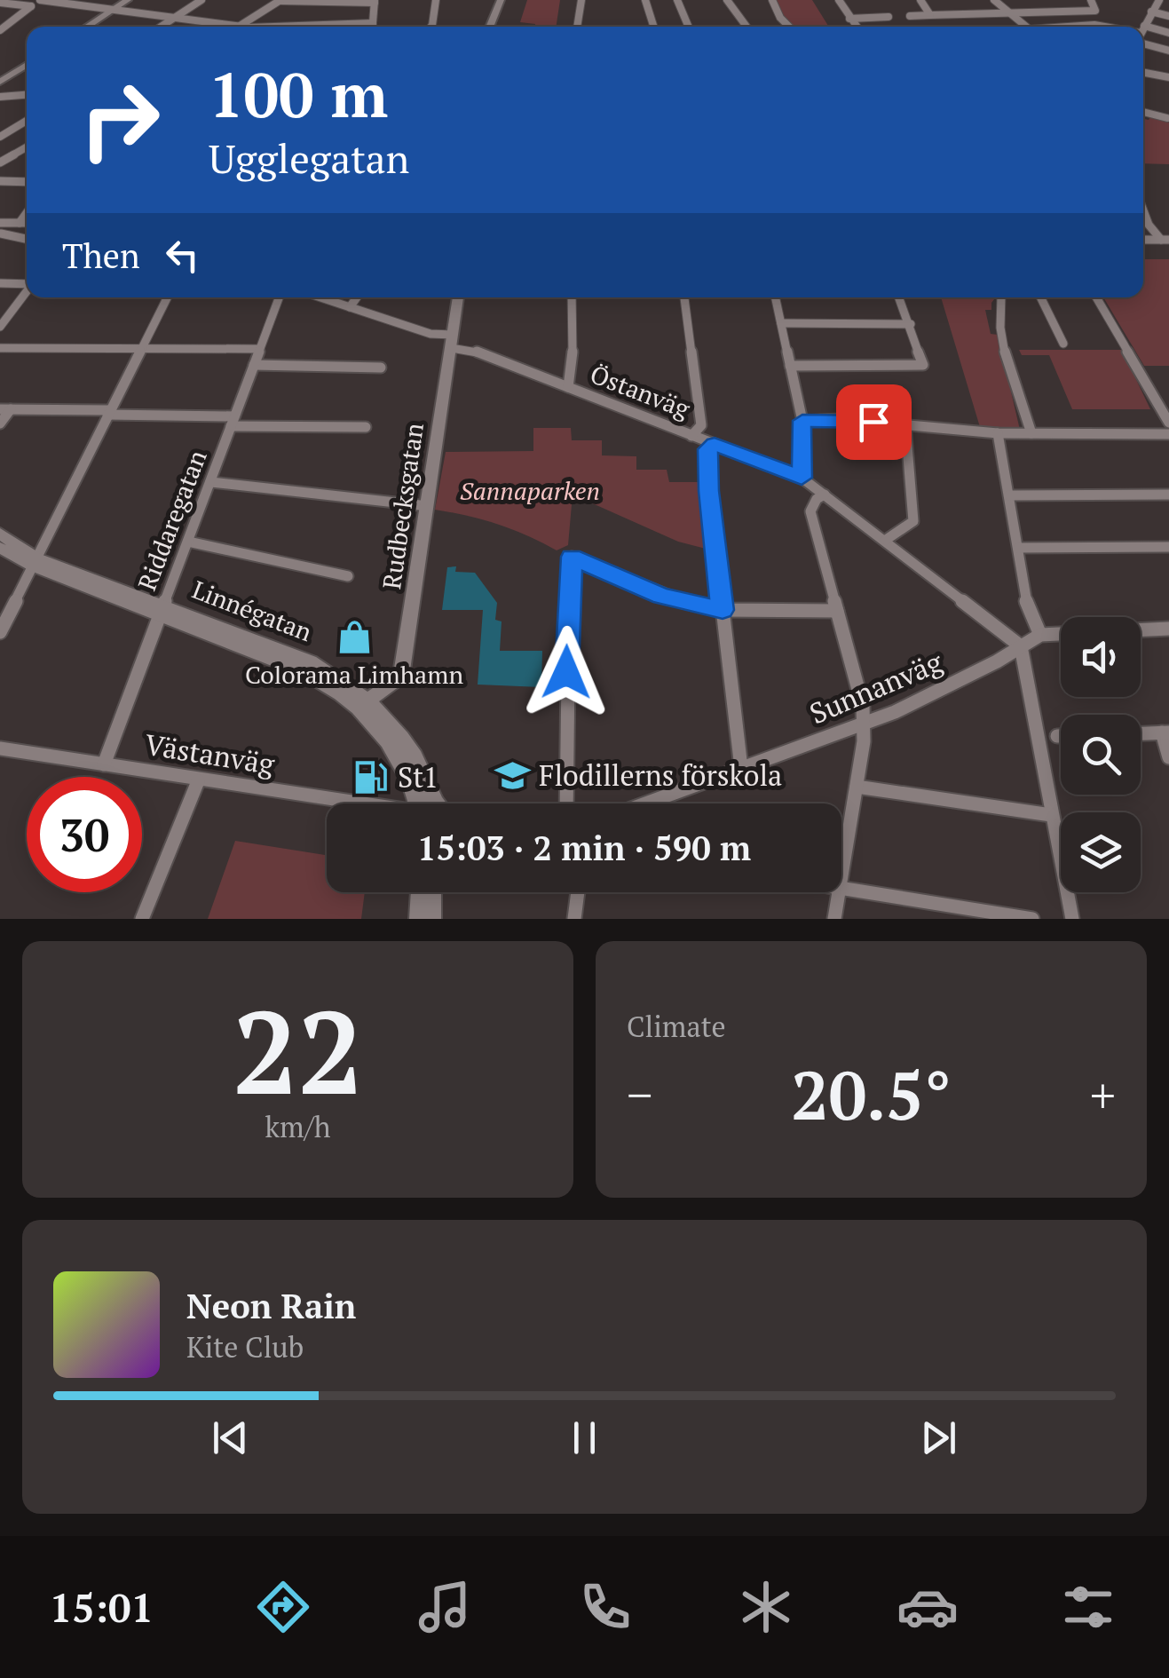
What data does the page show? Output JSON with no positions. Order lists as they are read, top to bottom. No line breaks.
{"streets":{"street":["Östanväg","Rudbecksgatan","Riddaregatan","Linnégatan","Sunnanväg","Västanväg"]},"crossings":[["Östanväg","Rudbecksgatan"],["Östanväg","Sunnanväg"],["Rudbecksgatan","Linnégatan"],["Riddaregatan","Linnégatan"],["Riddaregatan","Västanväg"]],"parks":["Sannaparken"],"places":{"shop":["Colorama Limhamn"],"school or university":["Flodillerns förskola"],"fuel station":["St1"]},"page":{"turn":["100 m","Ugglegatan"],"then":"Then","limit":"30","trip":"15:03 · 2 min · 590 m","tile":[["22","km/h"],"Climate"],"heat":["−","20.5°","+"],"song":["Neon Rain","Kite Club"],"tabs":"15:01"}}
